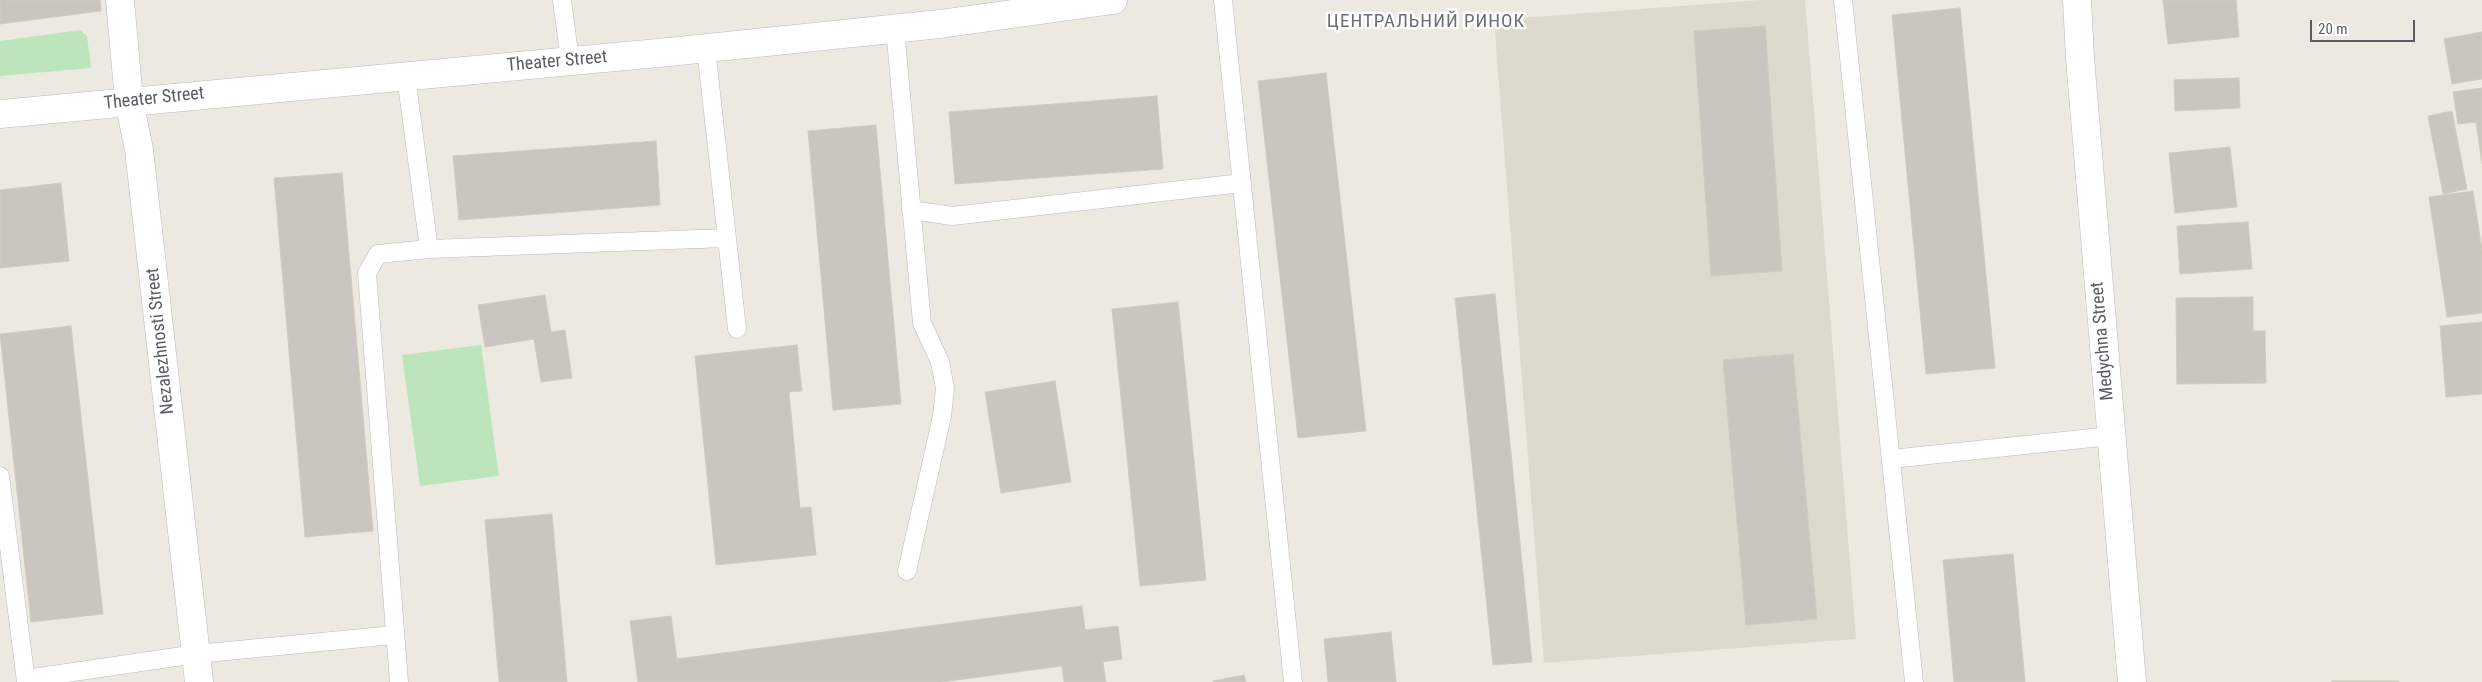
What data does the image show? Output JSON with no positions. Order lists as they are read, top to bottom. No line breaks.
{"streets":{"street":["Theater Street","Nezalezhnosti Street","Medychna Street"]},"crossings":[["Theater Street","Nezalezhnosti Street"]],"districts":["ЦЕНТРАЛЬНИЙ РИНОК"],"scale_bar":"20 m"}
